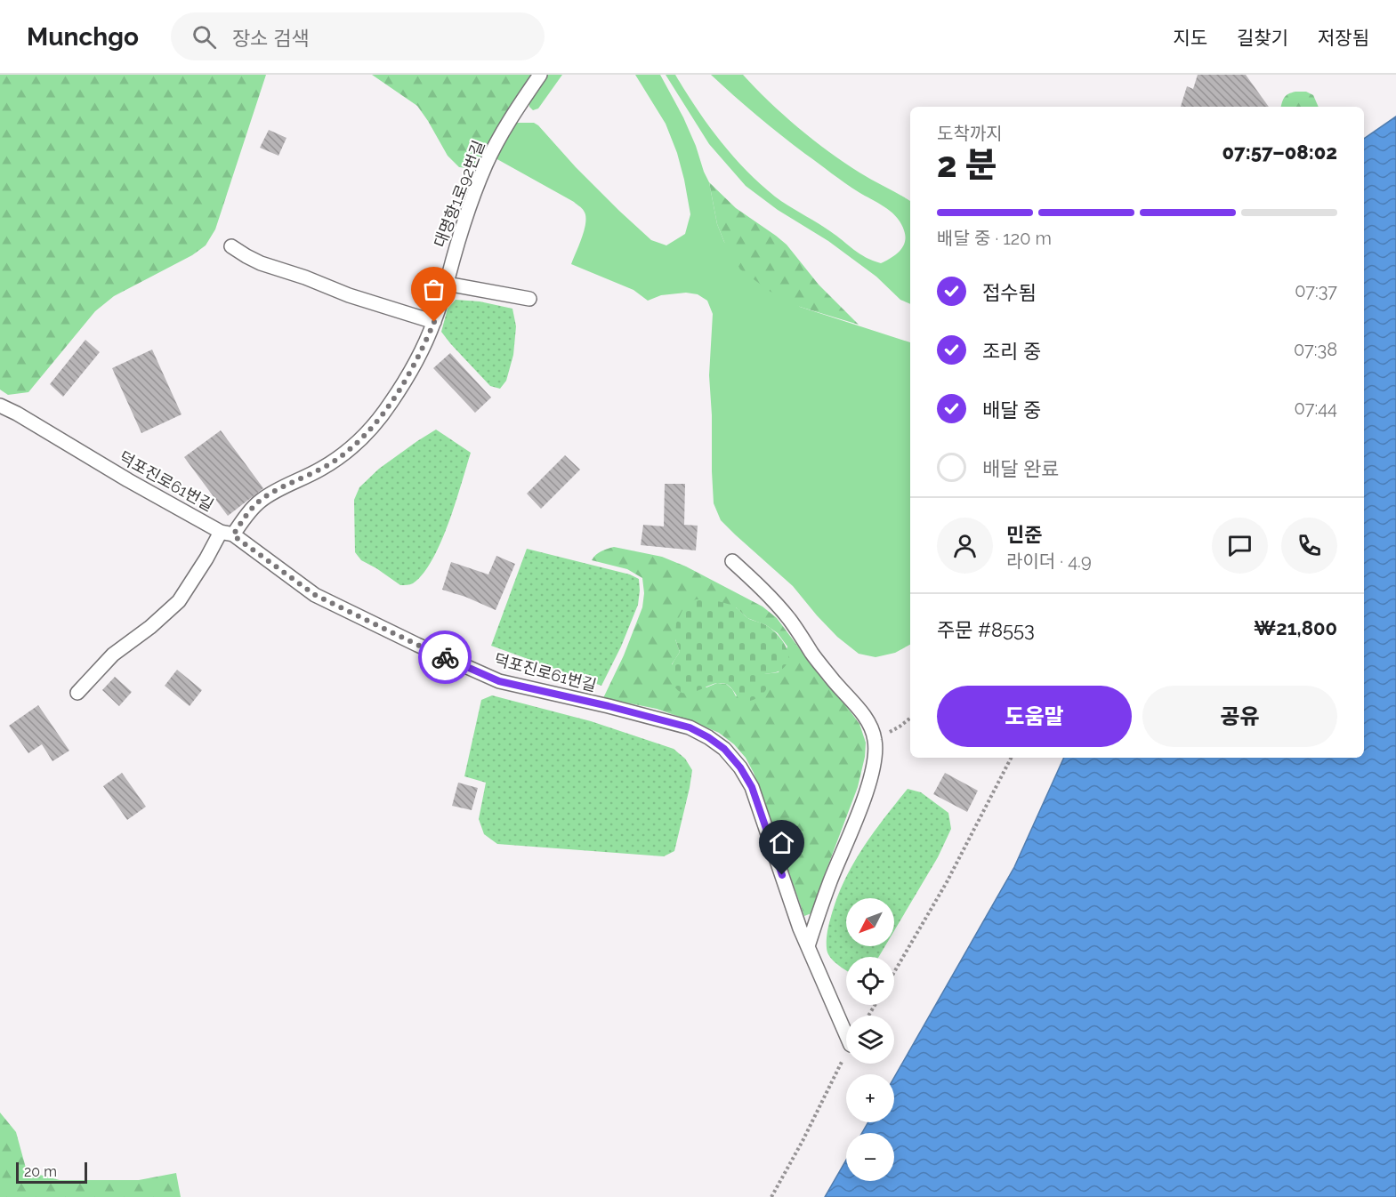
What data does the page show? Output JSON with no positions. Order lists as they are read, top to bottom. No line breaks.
{"streets":{"lane":["대명항1로92번길","덕포진로61번길"]},"crossings":[["대명항1로92번길","덕포진로61번길"]],"scale_bar":"20 m","north":"bottom left","page":{"header":"Munchgo","search":"장소 검색","nav":["지도","길찾기","저장됨"],"heading":["2 분","도착까지","07:57–08:02"],"panel":["민준","라이더 · 4.9","주문 #8553","₩21,800"],"bar":"배달 중 · 120 m","list":[["접수됨","07:37"],["조리 중","07:38"],["배달 중","07:44"],"배달 완료"],"buttons":["도움말","공유"],"map_buttons":["+","−"],"scale":"20 m"}}
